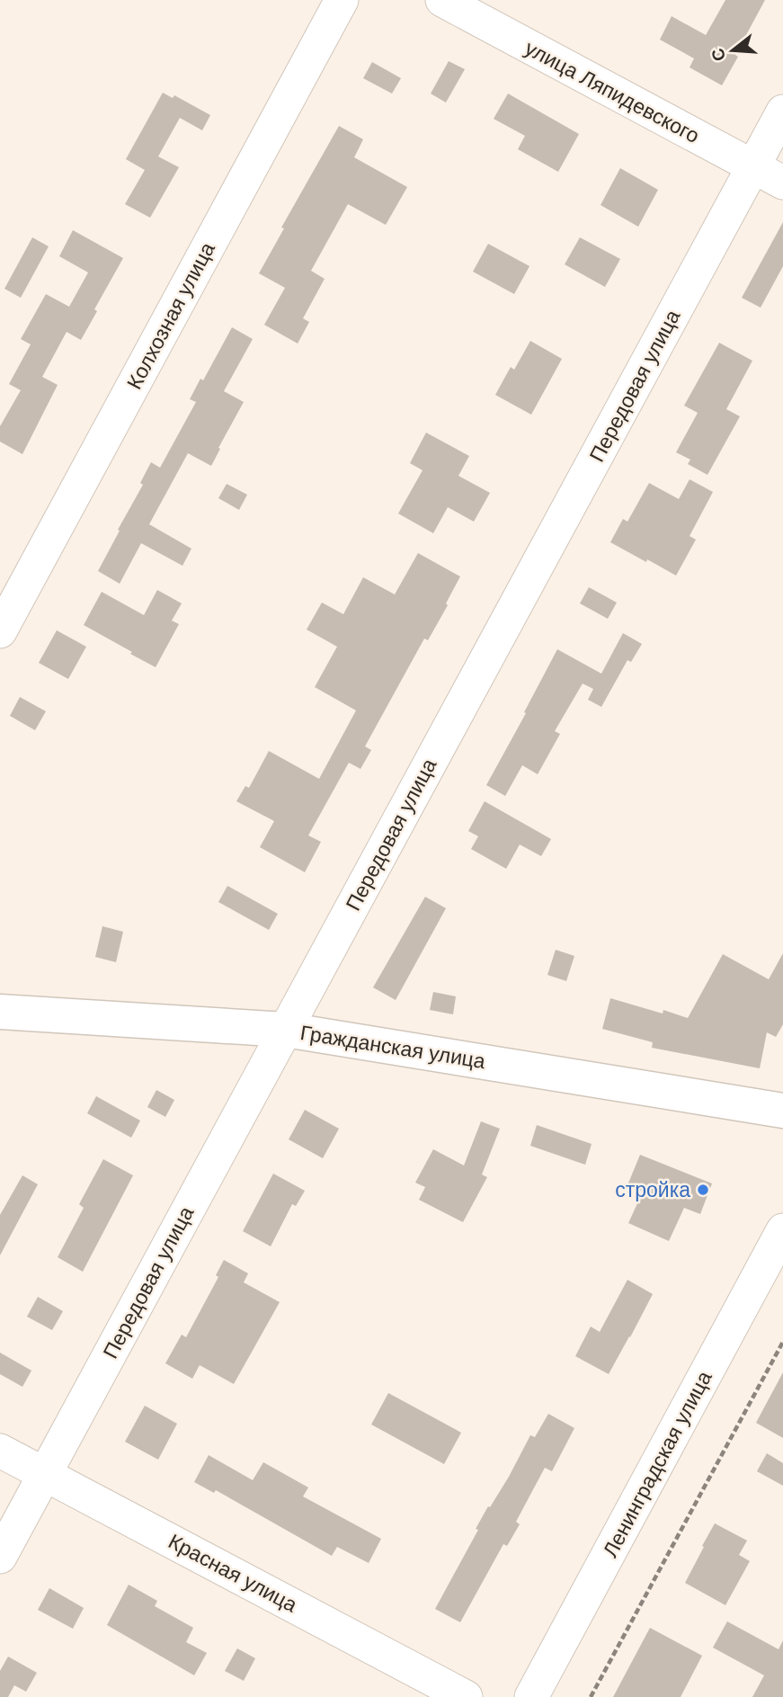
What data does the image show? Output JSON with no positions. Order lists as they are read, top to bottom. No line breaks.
{"streets":{"main road":["Гражданская улица"],"street":["улица Ляпидевского","Колхозная улица","Передовая улица","Ленинградская улица","Красная улица"]},"crossings":[["улица Ляпидевского","Передовая улица"],["Передовая улица","Гражданская улица"],["Передовая улица","Красная улица"]],"places":["стройка"],"north":"left"}
